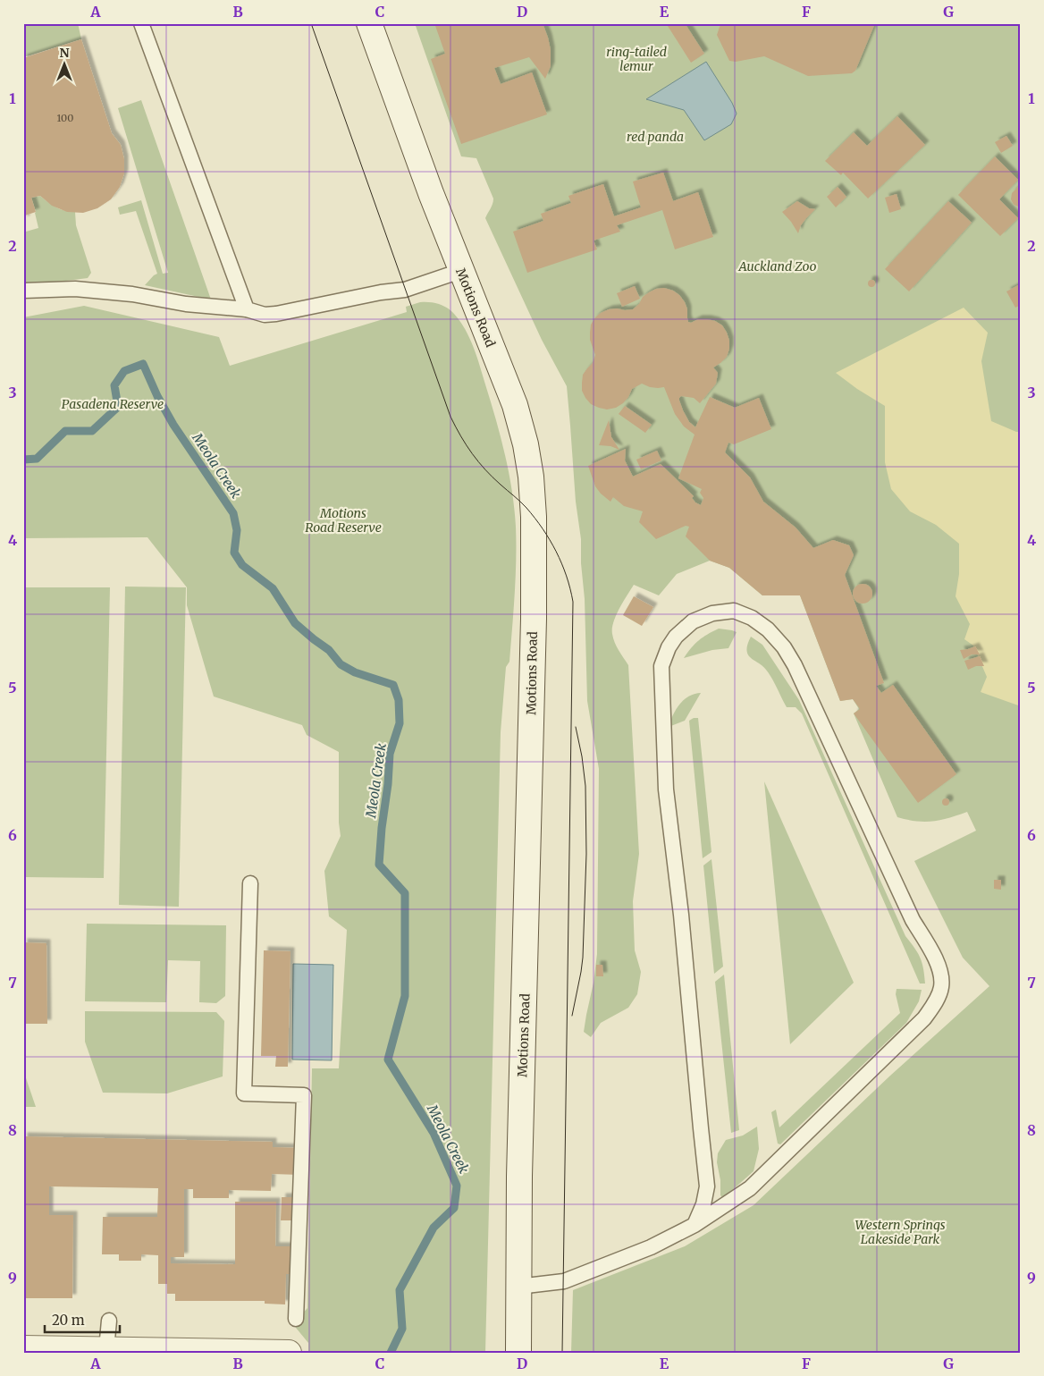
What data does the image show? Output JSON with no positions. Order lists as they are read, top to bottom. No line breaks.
{"streets":{"main road":["Motions Road"]},"water":["Meola Creek"],"parks":["ring-tailed lemur","red panda","Auckland Zoo","Pasadena Reserve","Motions Road Reserve","Western Springs Lakeside Park"],"house_numbers":["100"],"scale_bar":"20 m","north":"top","grid":{"columns":["A","B","C","D","E","F","G"],"rows":["1","2","3","4","5","6","7","8","9"]}}
